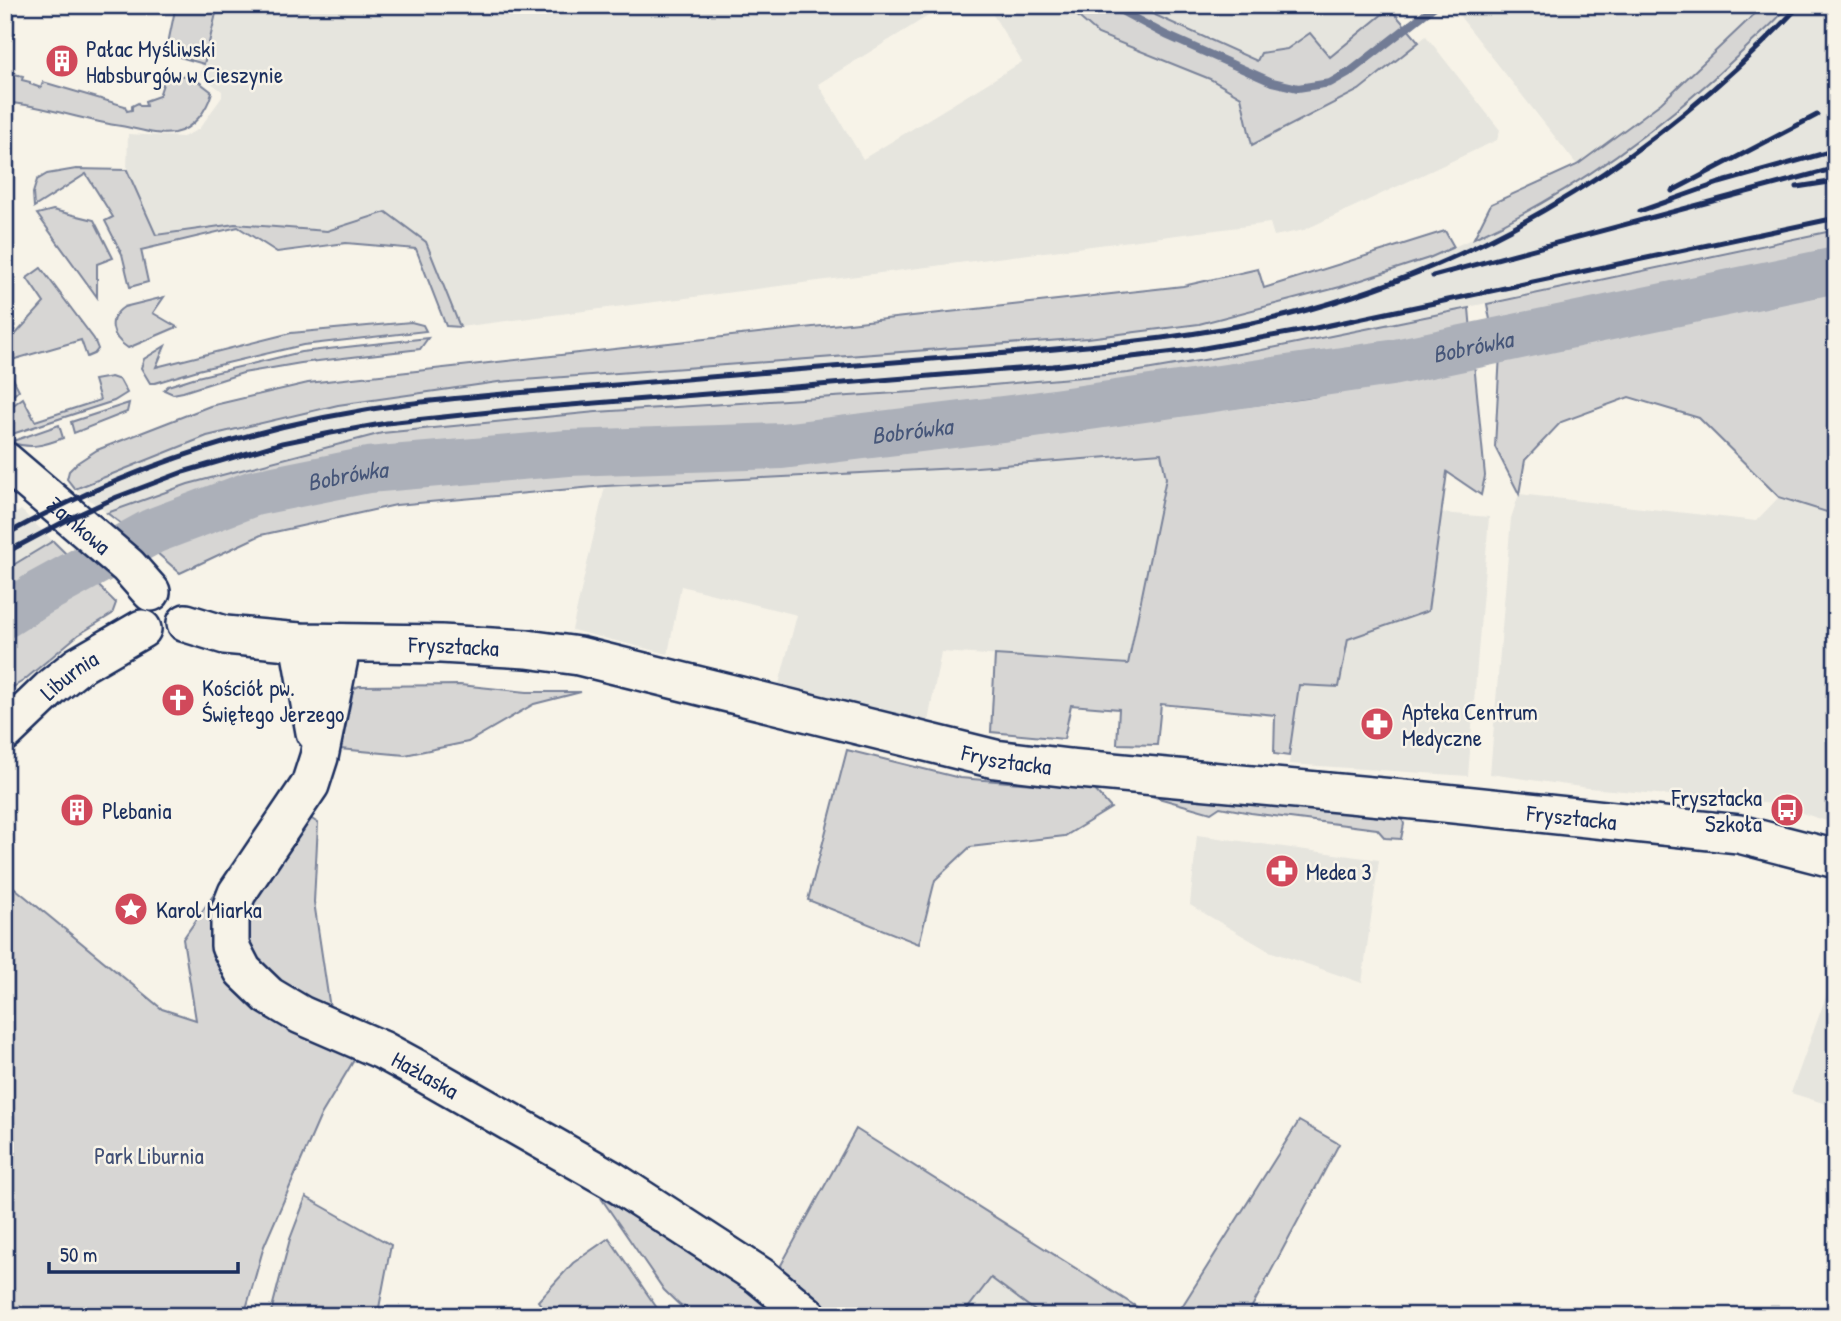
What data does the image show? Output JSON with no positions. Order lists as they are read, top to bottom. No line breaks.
{"streets":{"street":["Zamkowa","Frysztacka","Liburnia","Hażlaska"]},"crossings":[["Frysztacka","Hażlaska"]],"water":["Bobrówka"],"parks":["Park Liburnia"],"places":{"building":["Pałac Myśliwski Habsburgów w Cieszynie","Plebania"],"church":["Kościół pw. Świętego Jerzego"],"pharmacy":["Apteka Centrum Medyczne","Medea 3"],"bus stop":["Frysztacka Szkoła"],"place":["Karol Miarka"]},"scale_bar":"50 m"}
